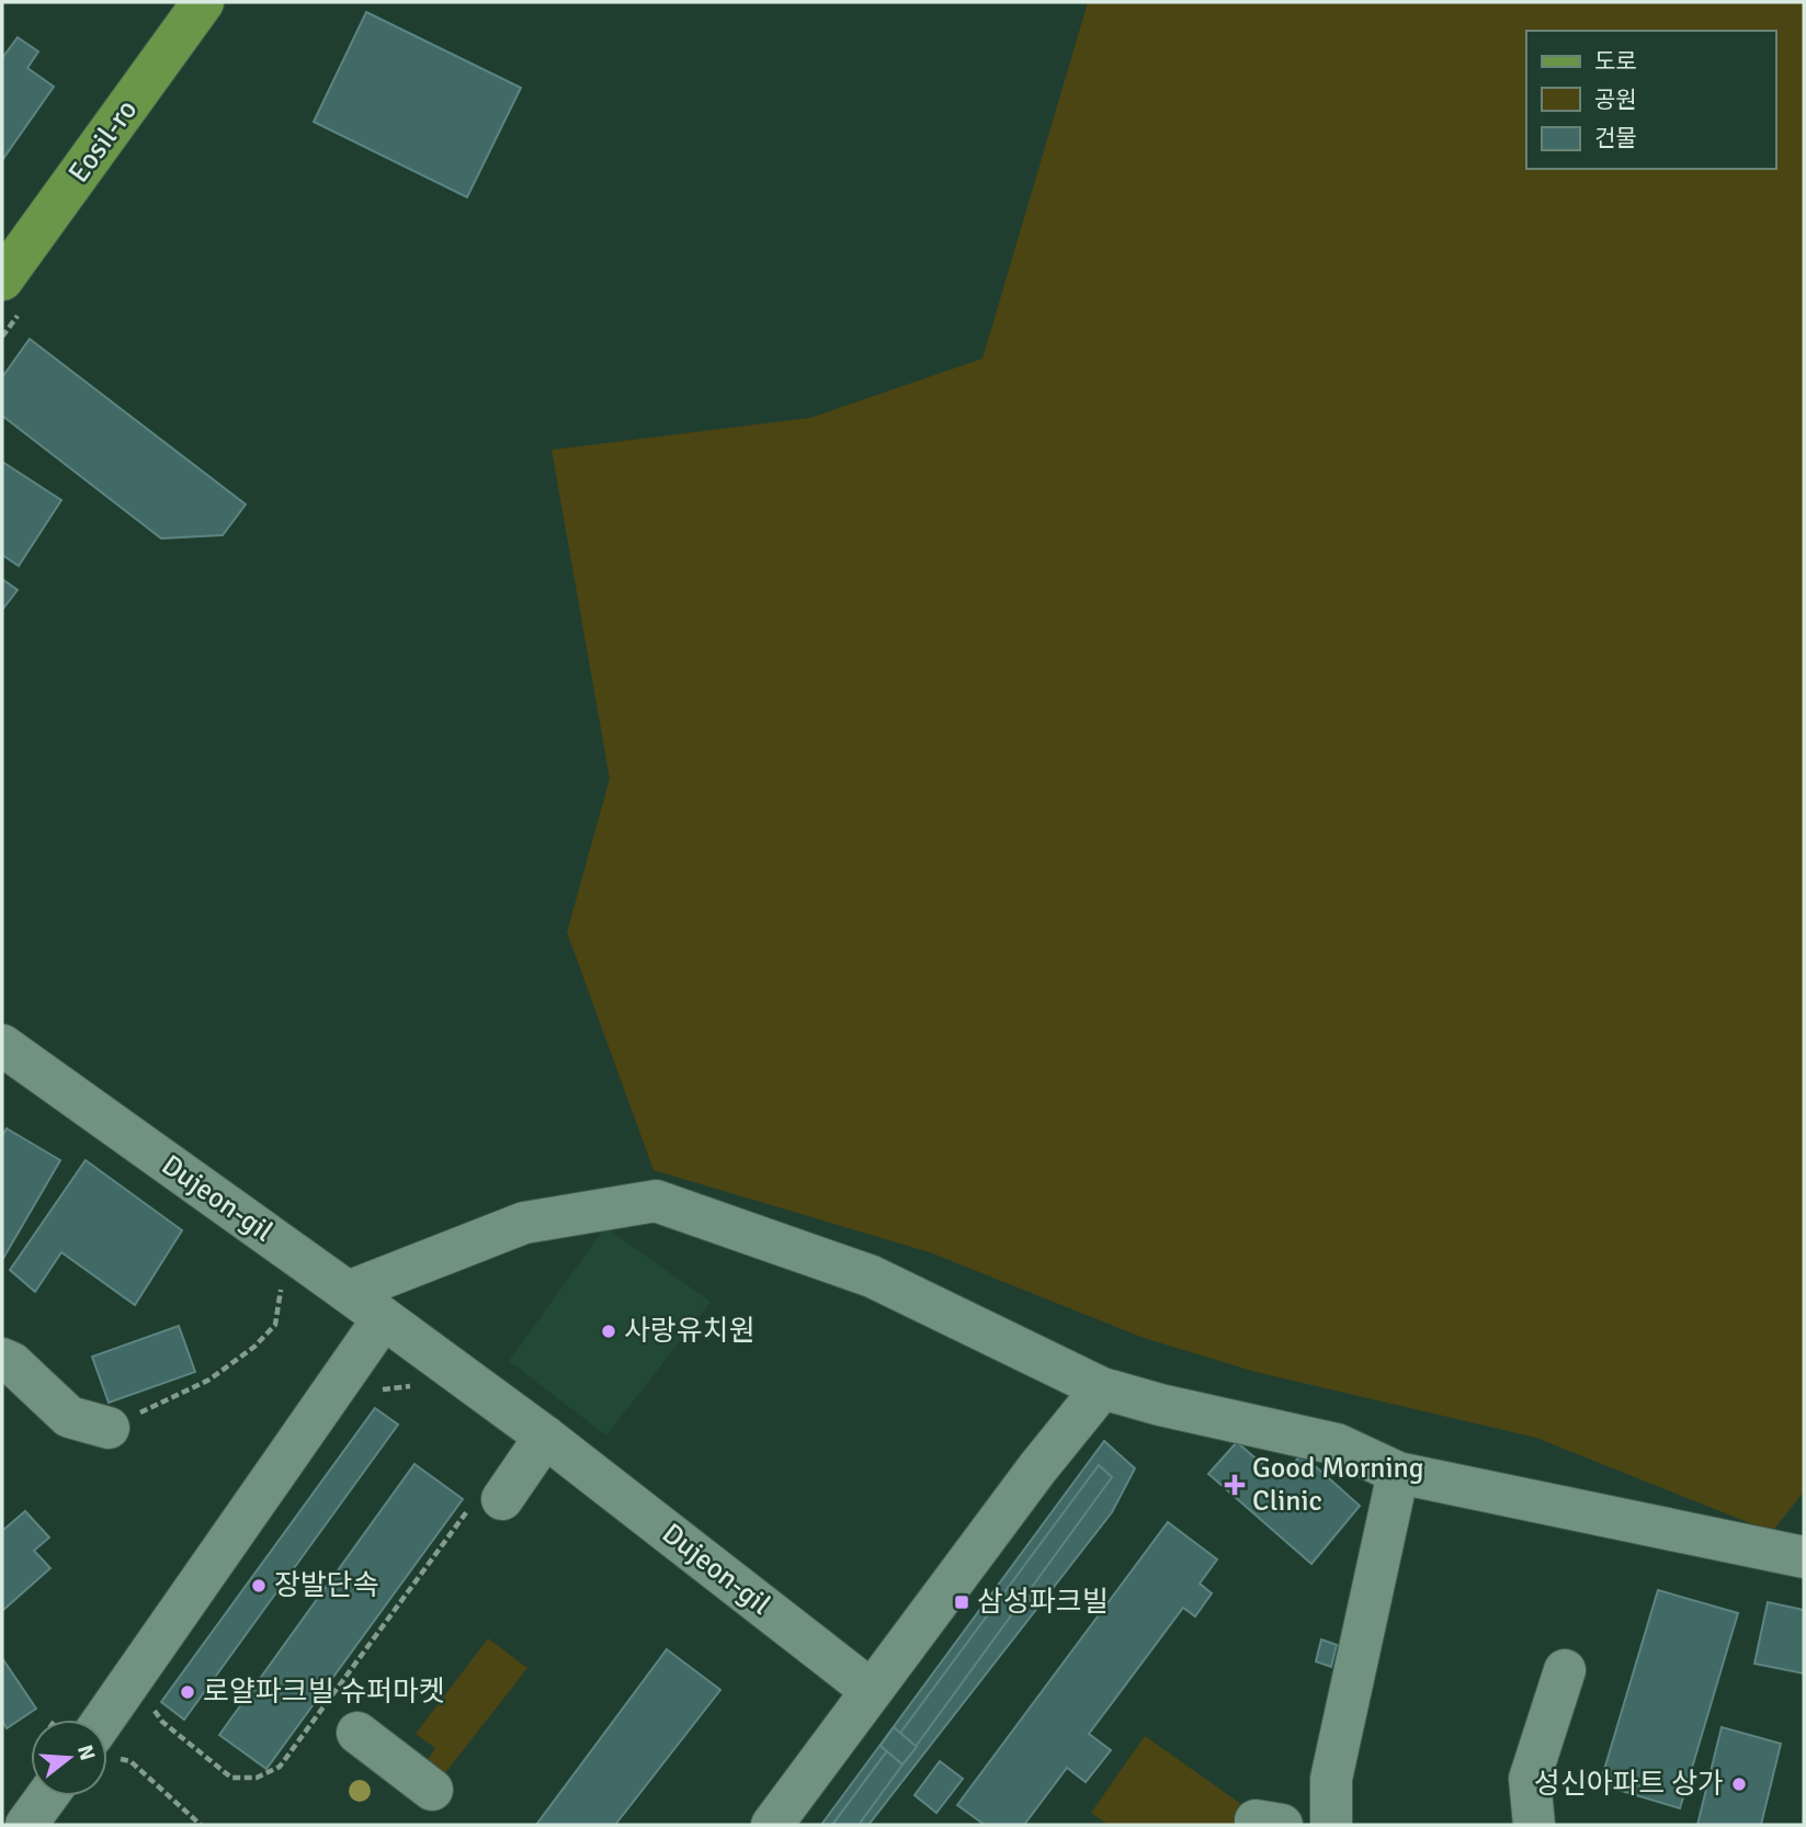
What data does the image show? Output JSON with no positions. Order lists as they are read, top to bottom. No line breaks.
{"streets":{"main road":["Eosil-ro"],"street":["Dujeon-gil"]},"places":{"other":["사랑유치원","장발단속","로얄파크빌 슈퍼마켓","성신아파트 상가"],"health":["Good Morning Clinic"],"transit":["삼성파크빌"]},"legend":["도로","공원","건물"],"north":"right"}
